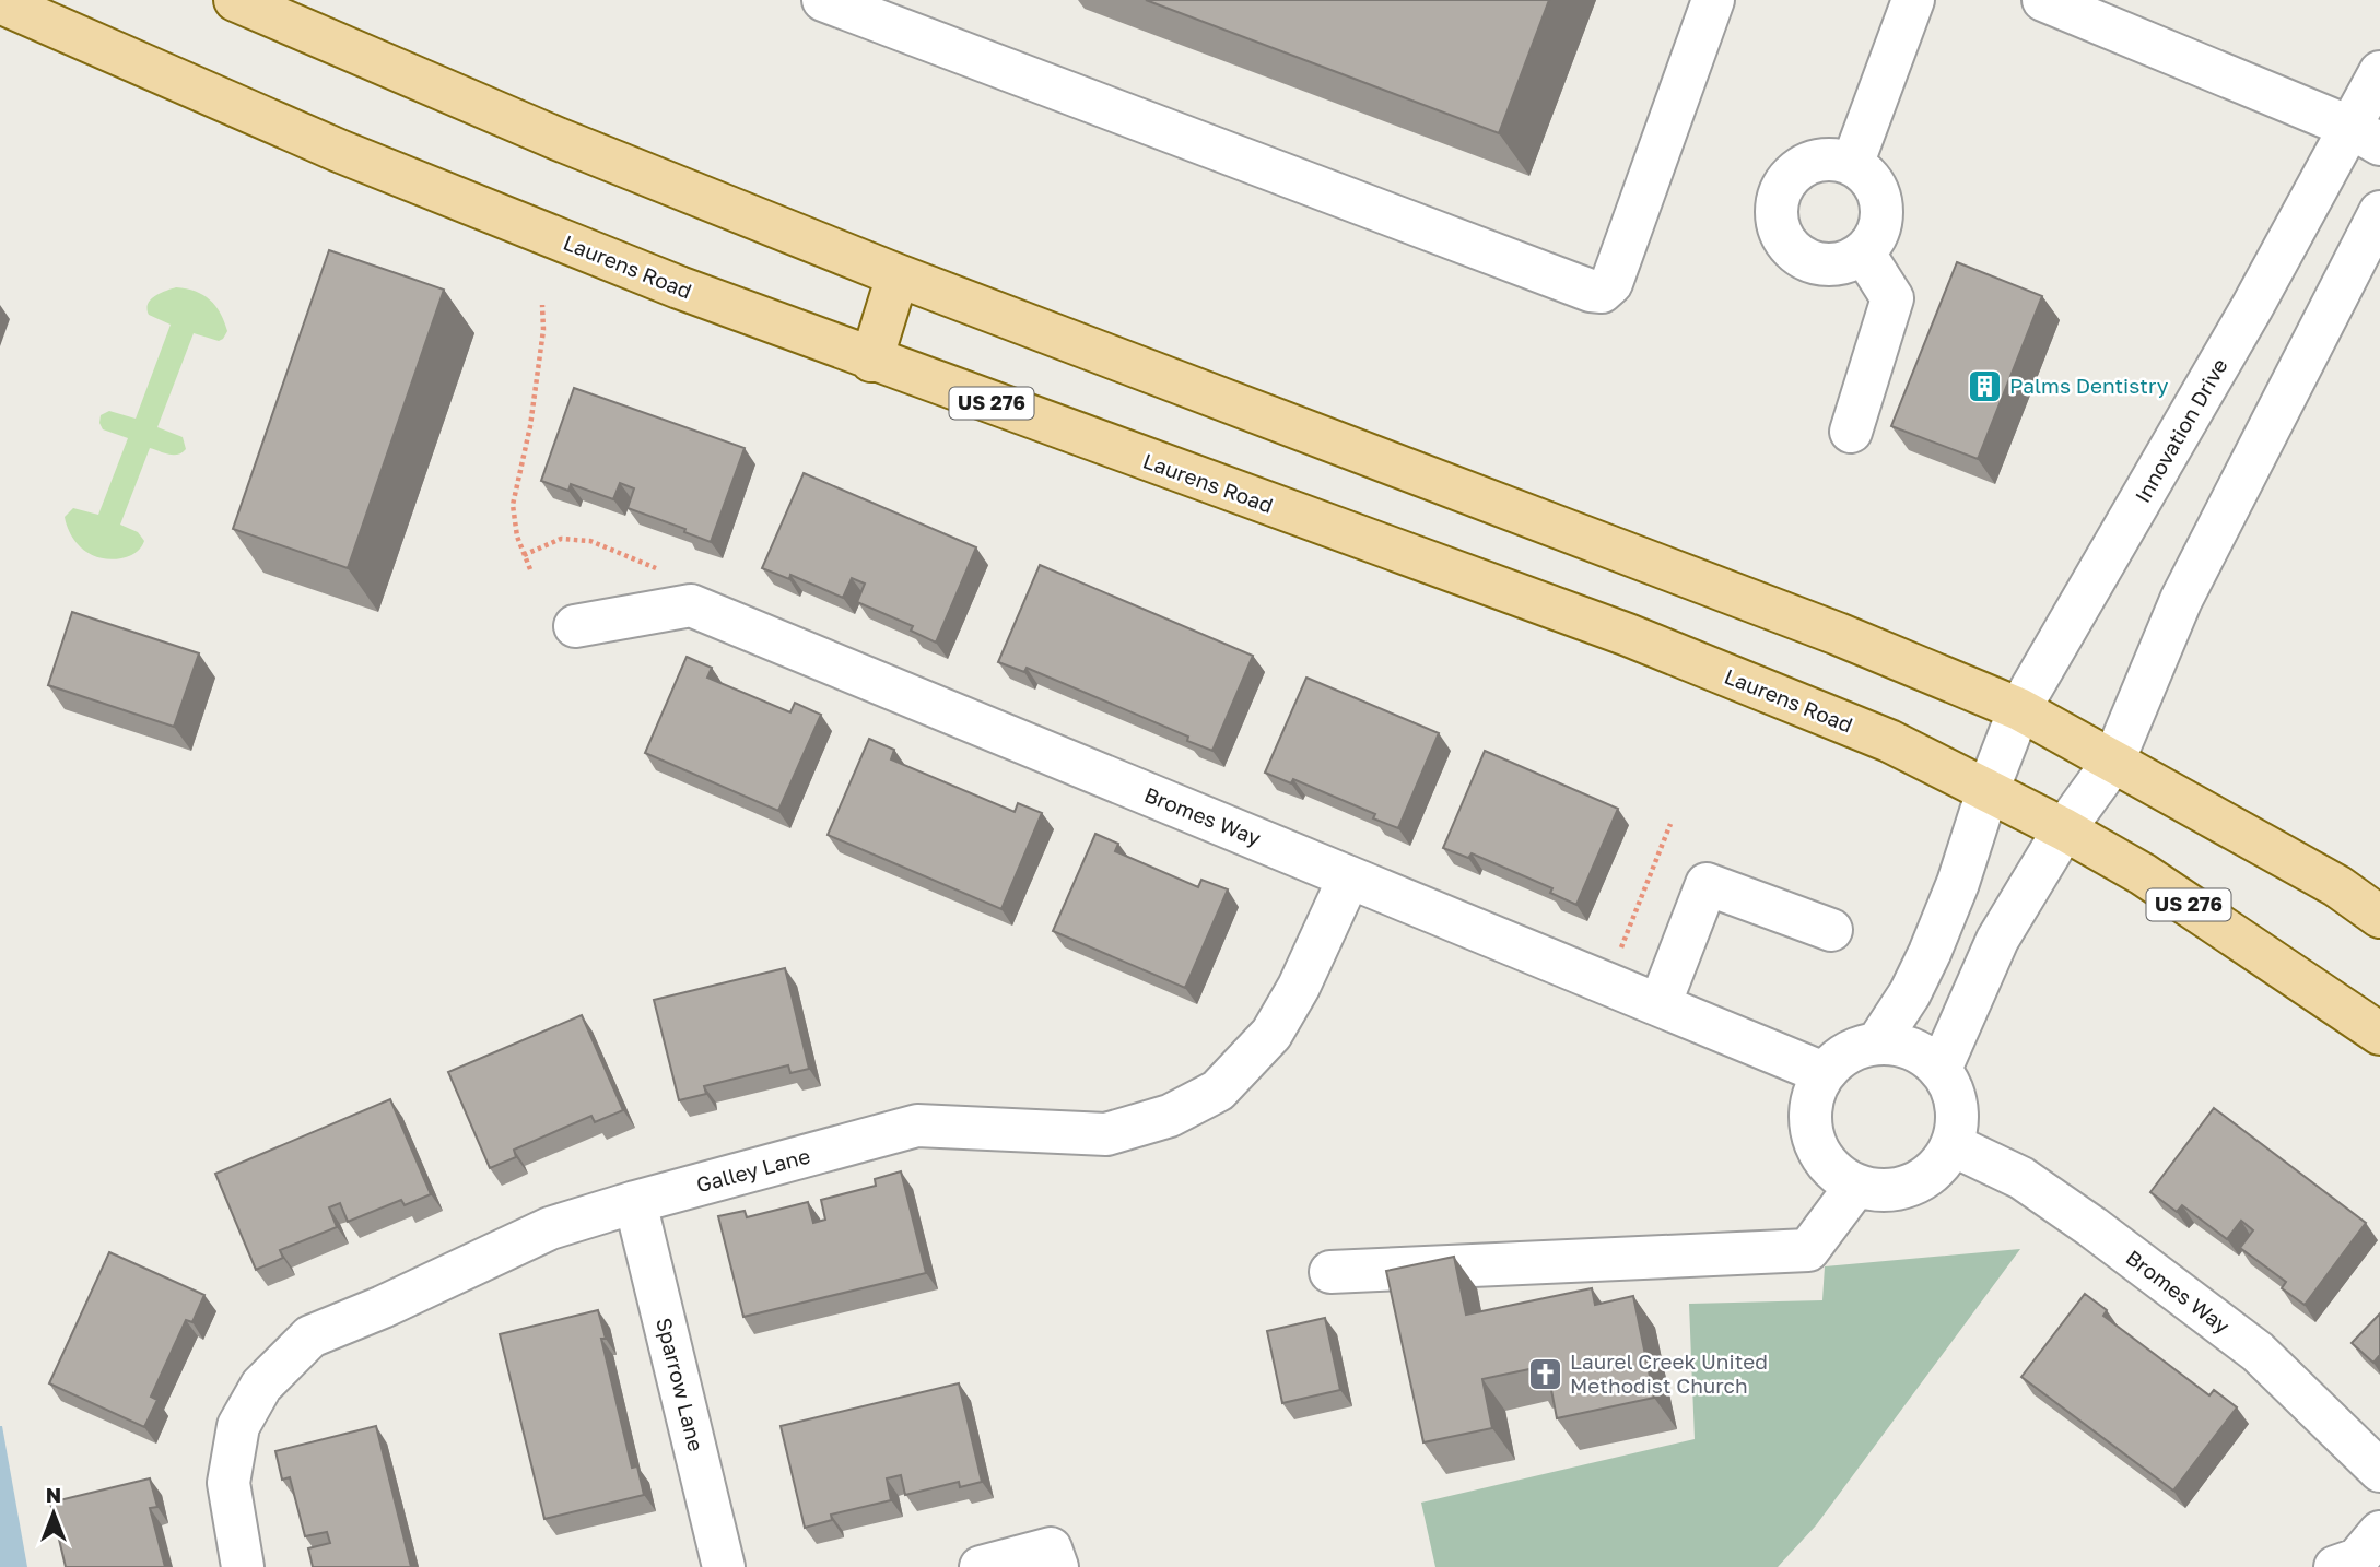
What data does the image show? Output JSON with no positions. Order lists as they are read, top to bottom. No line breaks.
{"streets":{"main road":["Laurens Road","US 276"],"street":["Innovation Drive","Bromes Way","Galley Lane","Sparrow Lane"]},"crossings":[["Laurens Road","Innovation Drive"],["Innovation Drive","Bromes Way"],["Bromes Way","Galley Lane"],["Galley Lane","Sparrow Lane"]],"places":{"building":["Palms Dentistry"],"church":["Laurel Creek United Methodist Church"]},"north":"top"}
